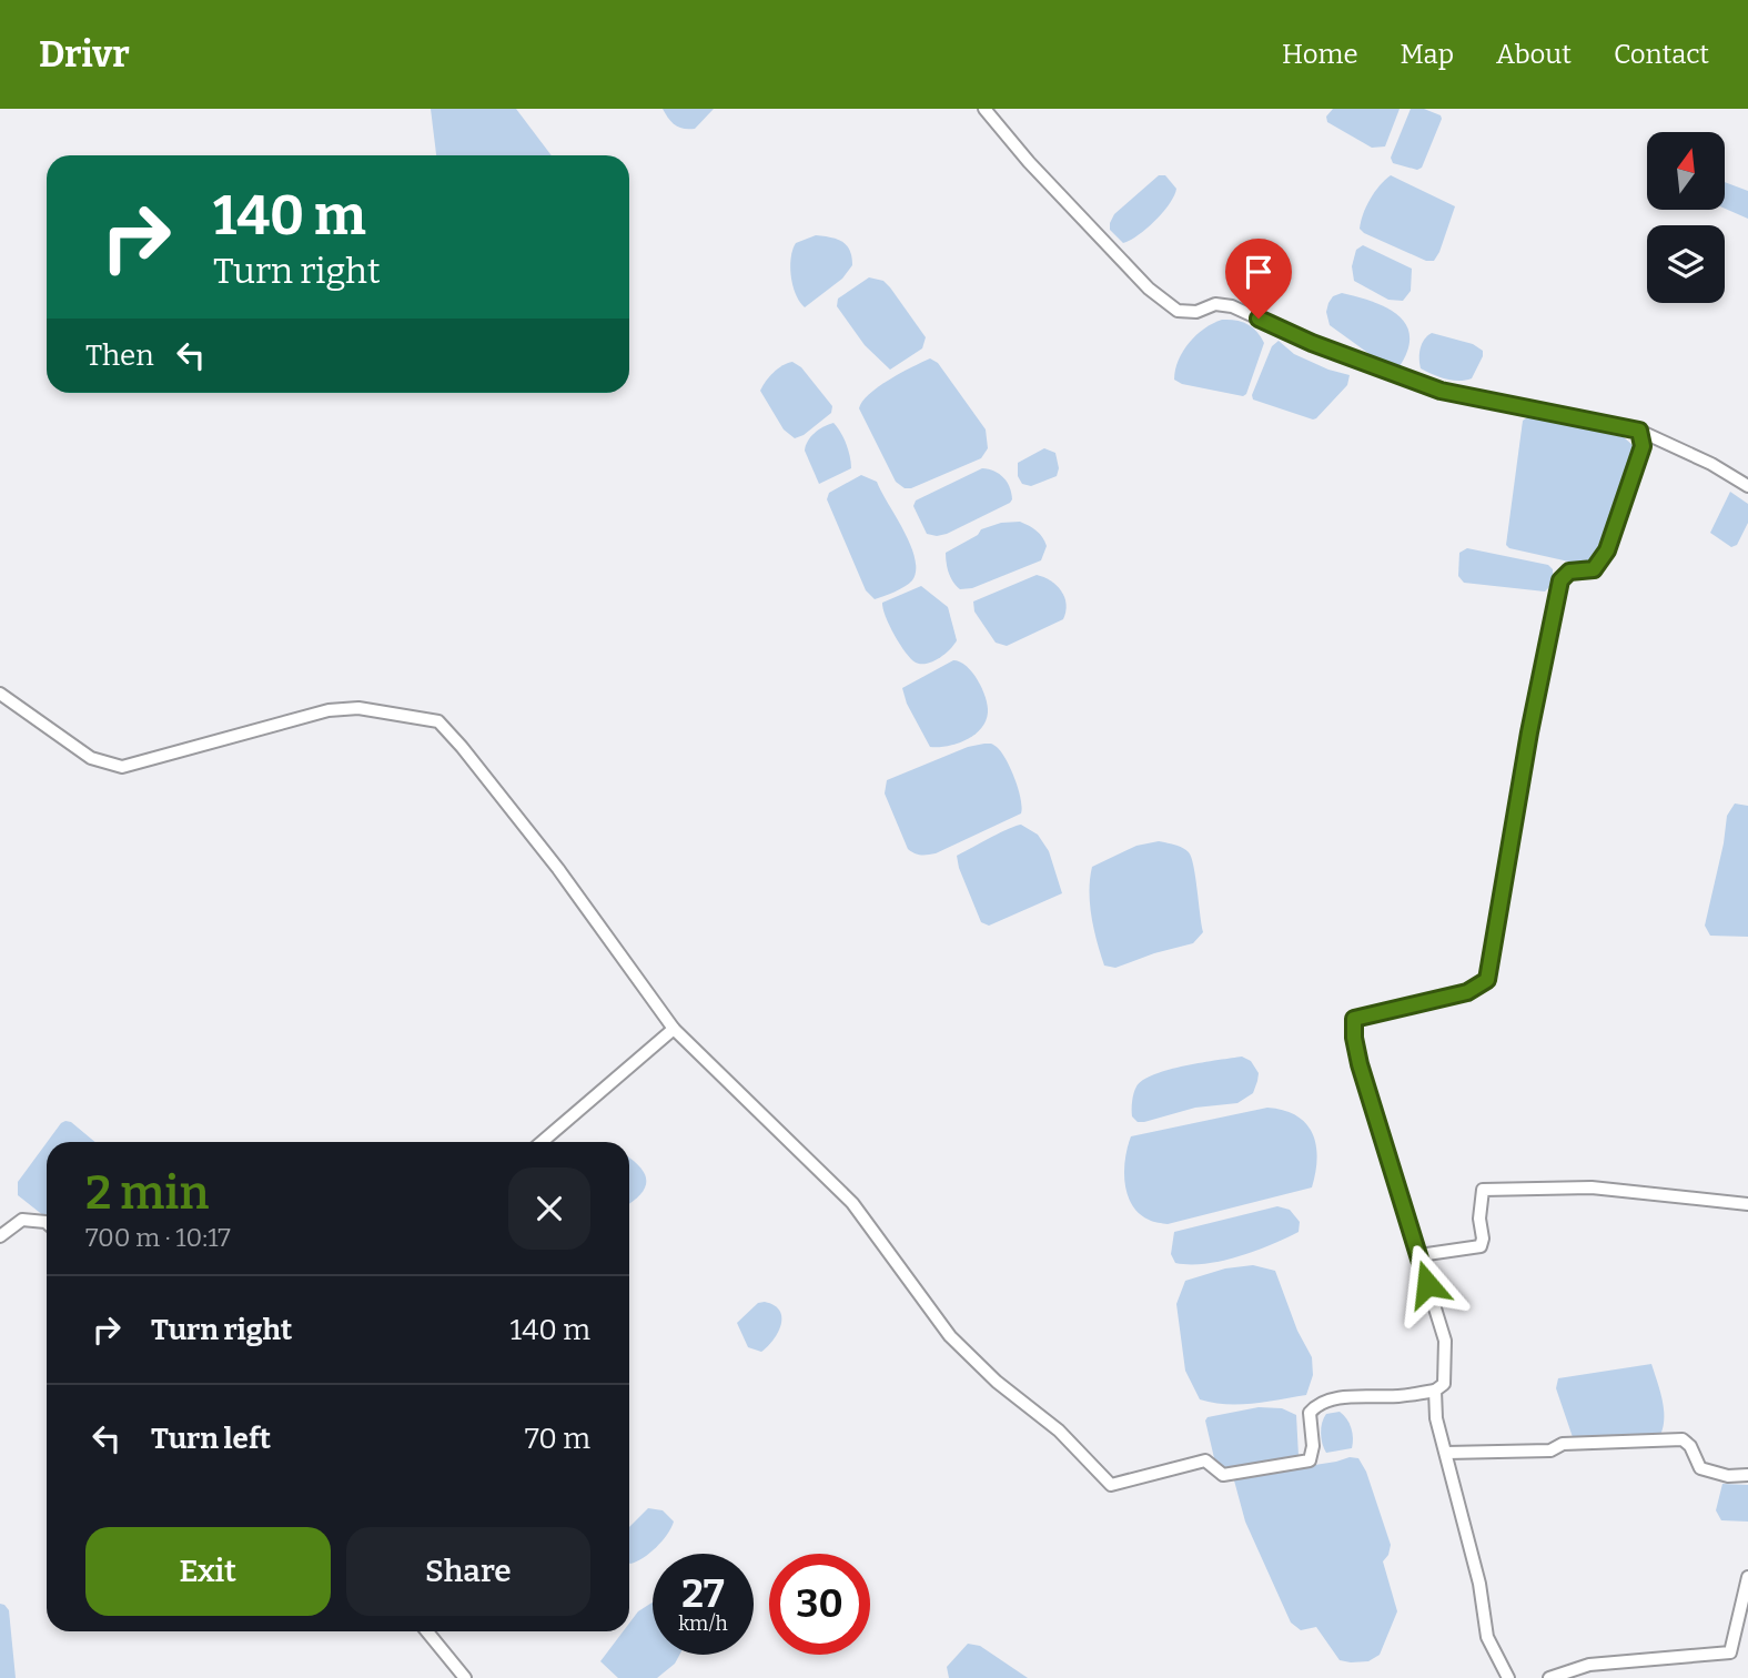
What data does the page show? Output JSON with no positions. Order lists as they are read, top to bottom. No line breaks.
{"north":"top","page":{"header":"Drivr","nav":["Home","Map","About","Contact"],"turn":["140 m","Turn right"],"then":"Then","heading":["2 min","700 m · 10:17"],"list":[{"name":"Turn right","value":"140 m"},{"name":"Turn left","value":"70 m"}],"buttons":["Exit","Share"],"speed":"27 km/h","limit":"30"}}
